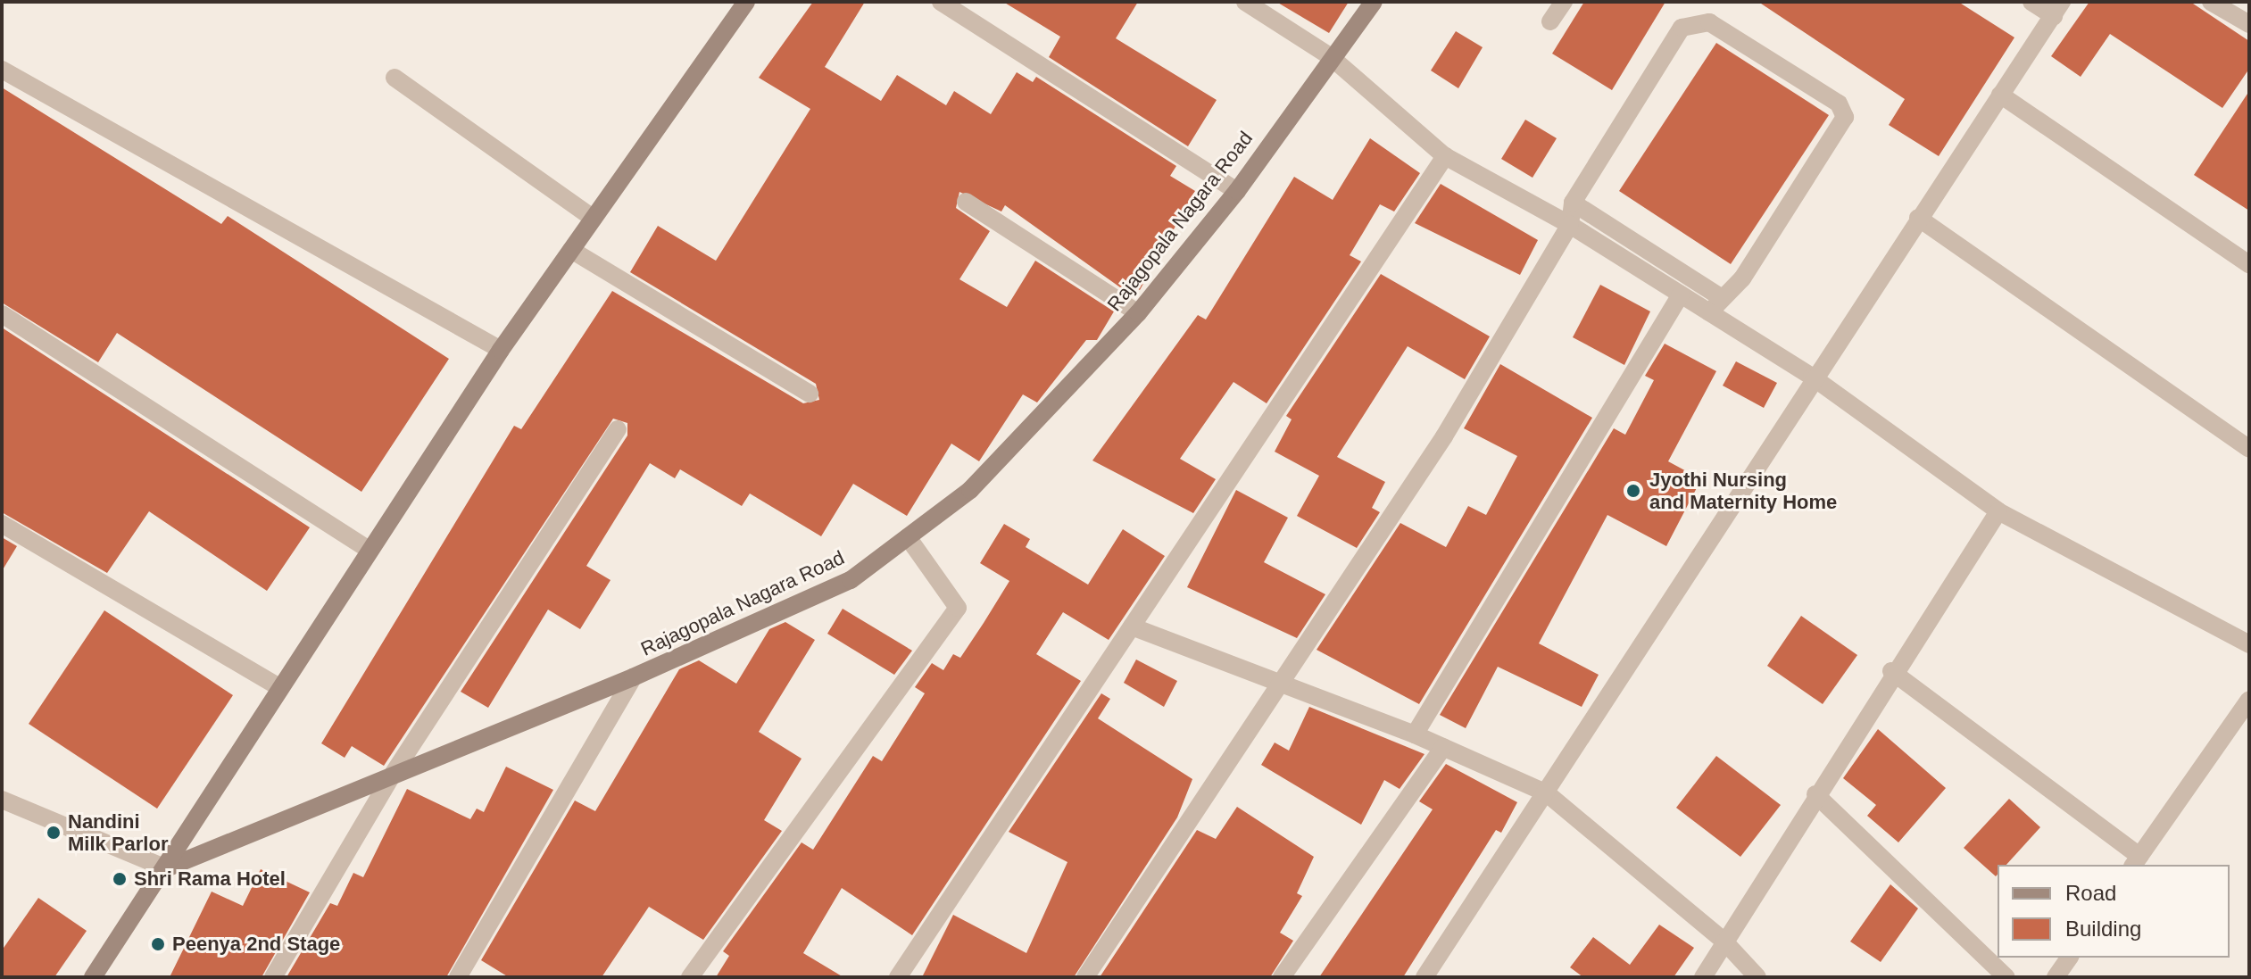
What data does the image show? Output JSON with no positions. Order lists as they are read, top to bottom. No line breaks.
{"streets":{"street":["Rajagopala Nagara Road"]},"places":["Jyothi Nursing and Maternity Home","Nandini Milk Parlor","Shri Rama Hotel","Peenya 2nd Stage"],"legend":["Road","Building"]}
